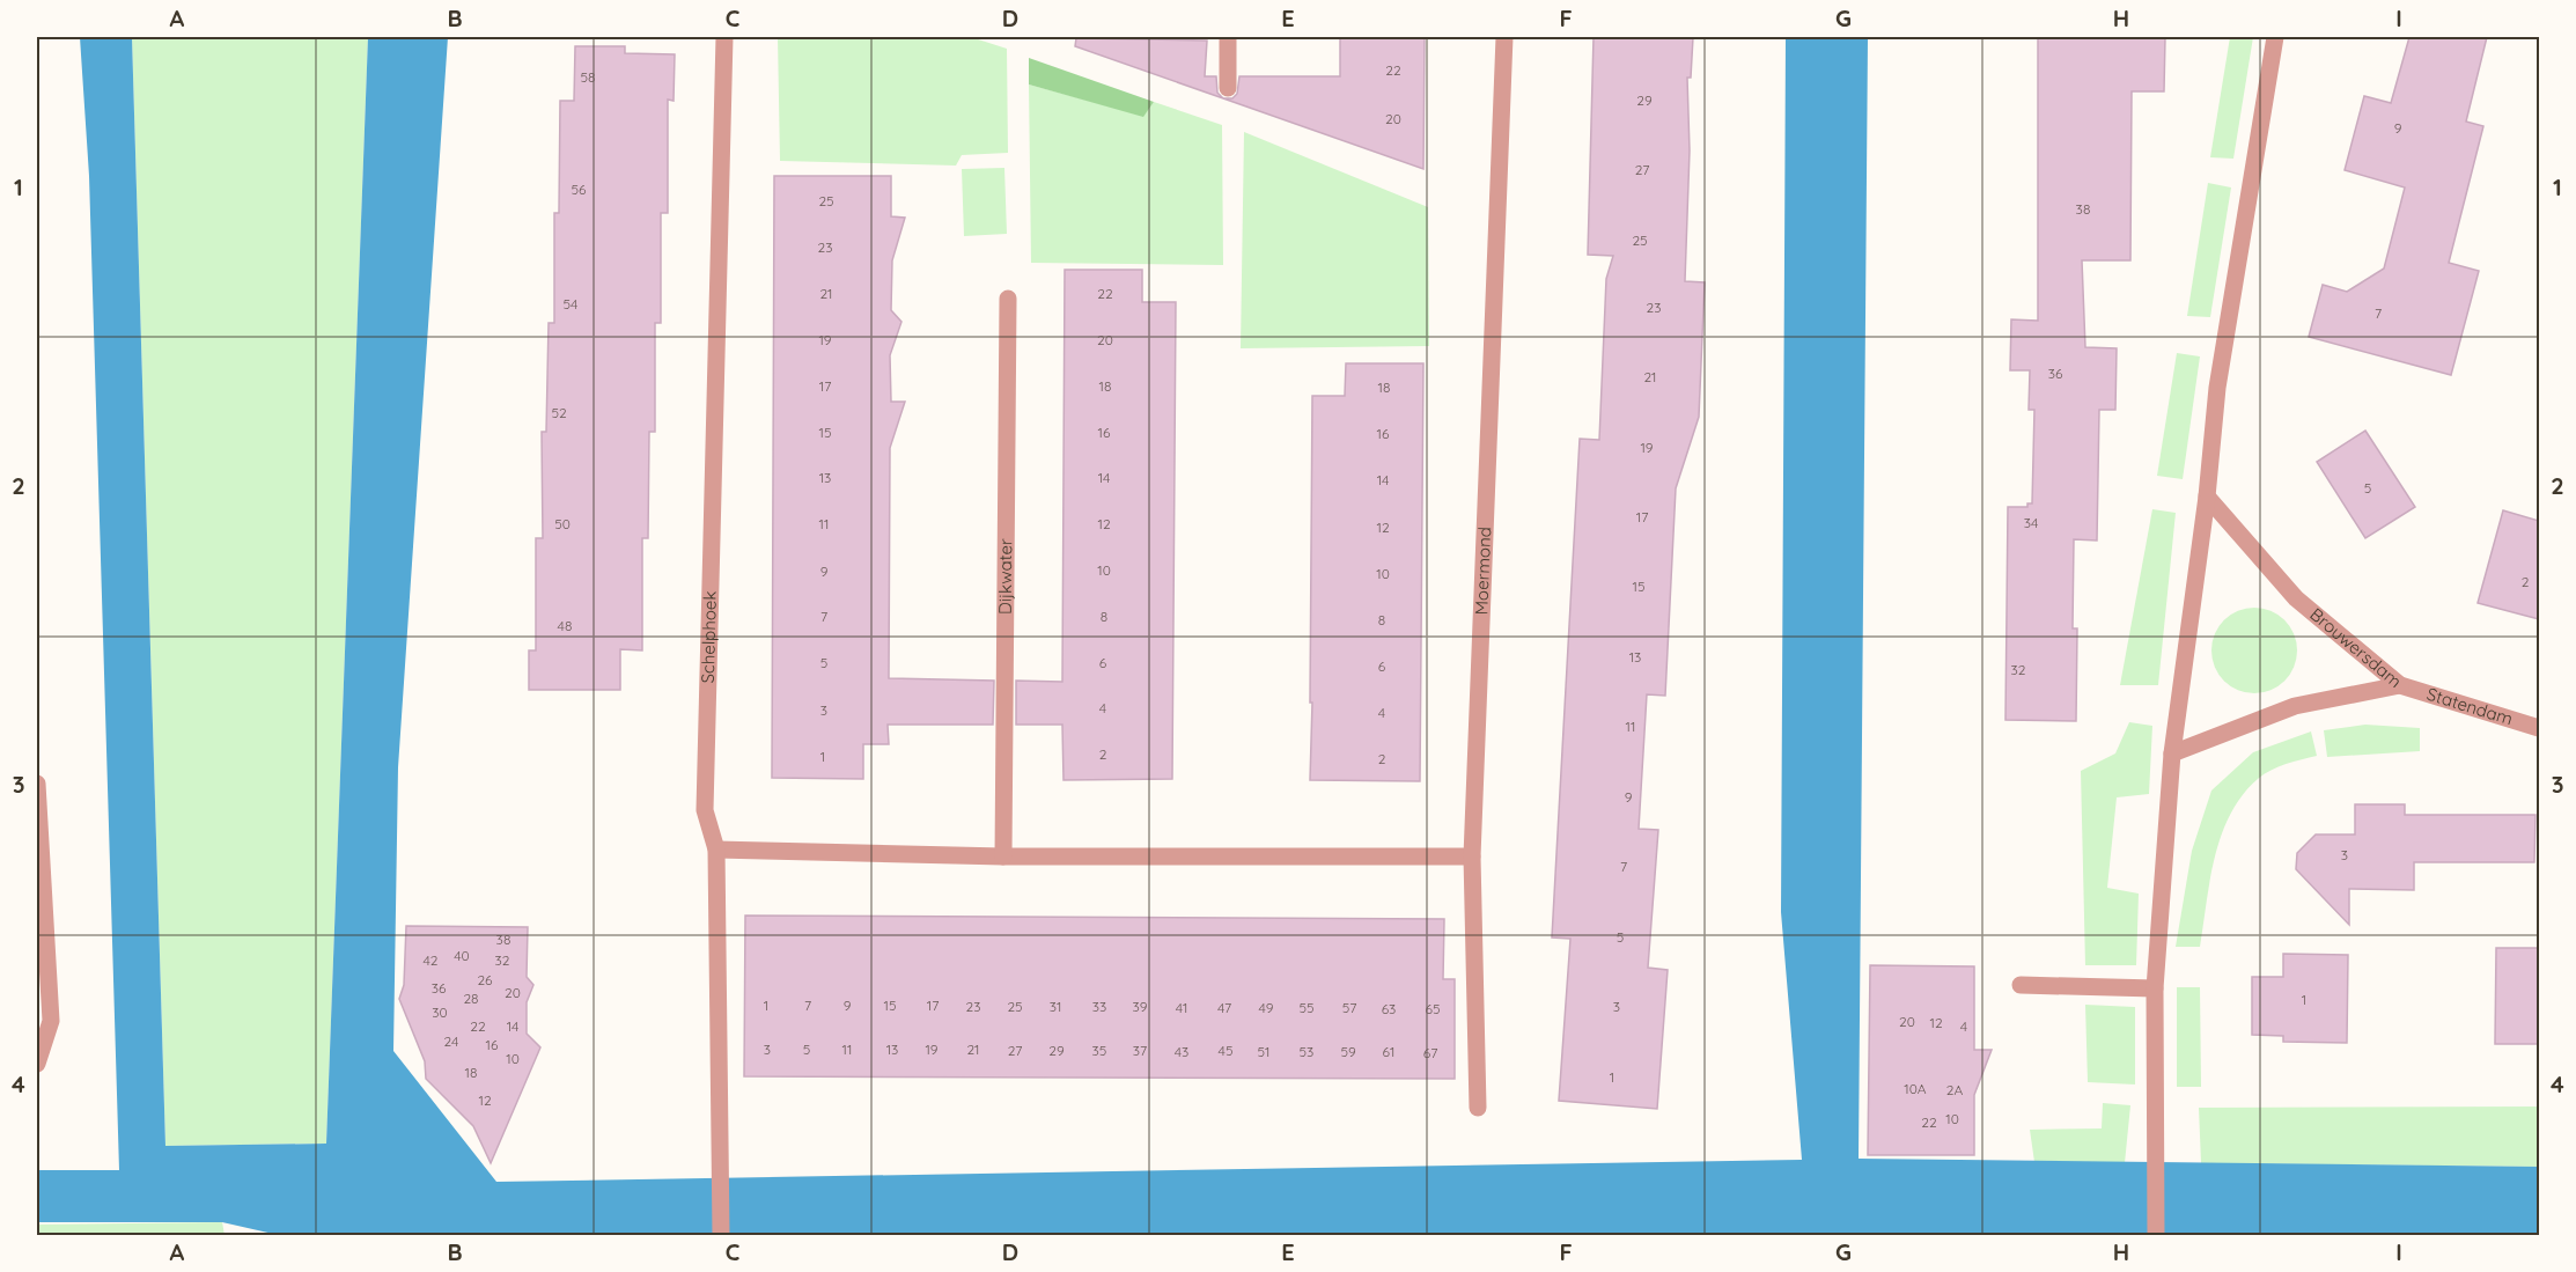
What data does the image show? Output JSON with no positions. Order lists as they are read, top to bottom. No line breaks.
{"streets":{"street":["Moermond","Dijkwater","Schelphoek","Brouwersdam","Statendam"]},"crossings":[["Brouwersdam","Statendam"]],"house_numbers":["22","58","29","20","9","27","56","25","38","25","23","21","22","54","23","7","19","20","36","21","17","18","18","52","15","16","16","19","13","14","14","5","17","34","50","11","12","12","10","9","10","2","15","7","8","8","48","13","5","6","6","32","4","3","4","11","2","1","2","9","3","7","5","38","40","42","32","26","36","20","28","1","1","7","9","15","17","23","25","31","33","39","3","41","47","49","55","57","63","65","30","20","12","22","14","4","24","16","3","5","11","13","19","21","27","29","35","37","45","43","51","53","59","61","67","10","18","1","10A","2A","12","10","22"],"grid":{"columns":["A","B","C","D","E","F","G","H","I"],"rows":["1","2","3","4"]}}
